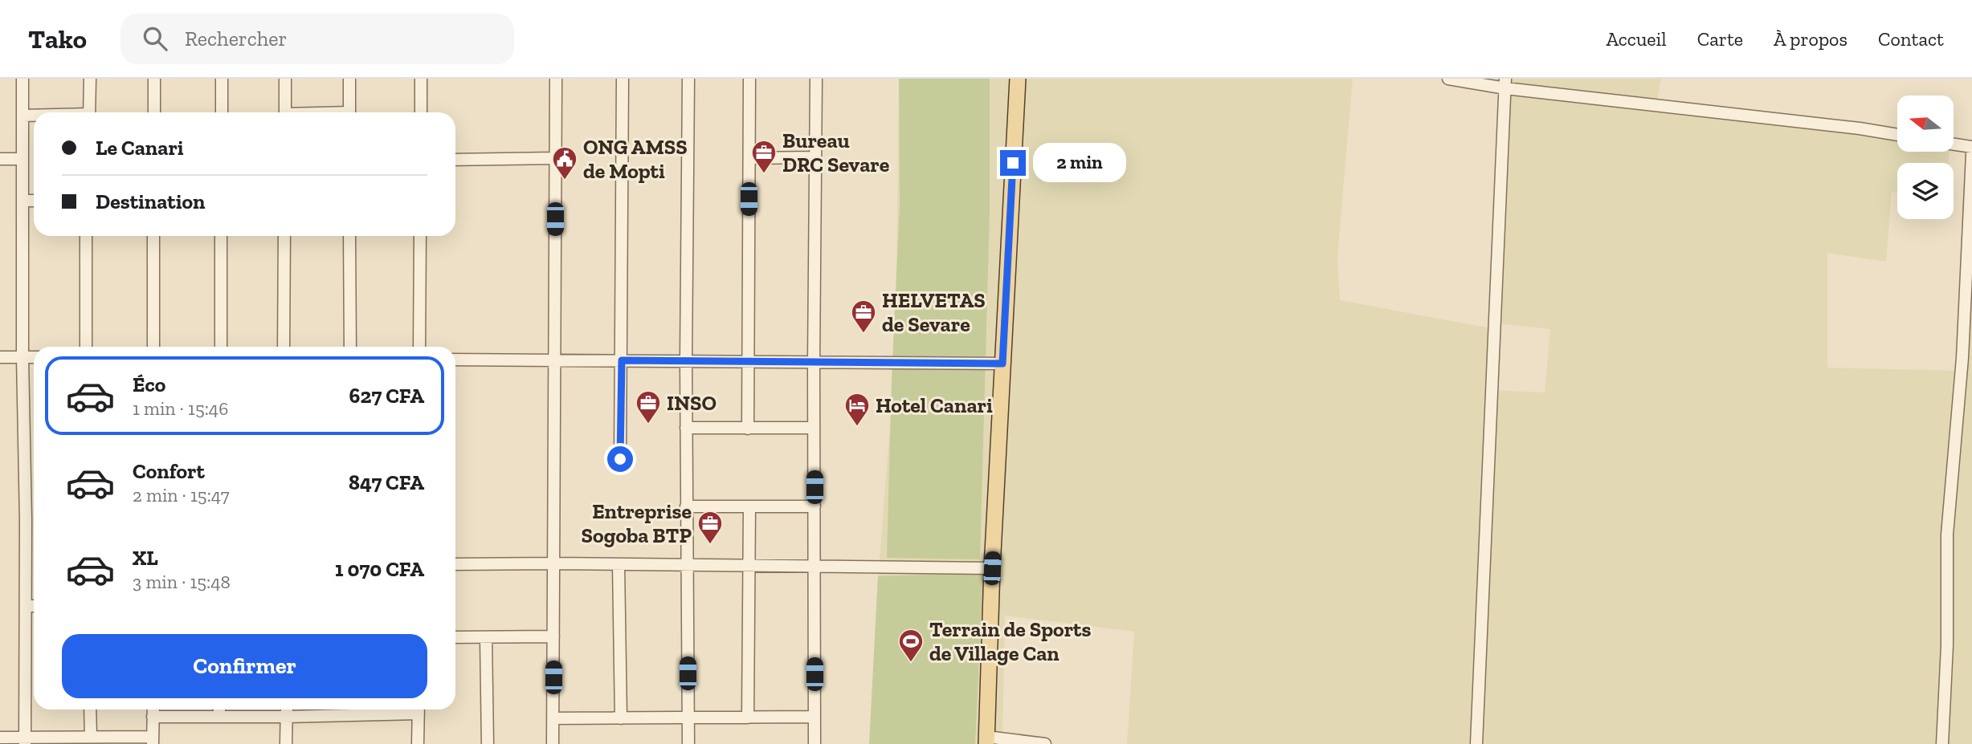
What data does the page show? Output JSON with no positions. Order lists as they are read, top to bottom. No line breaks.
{"places":{"office":["Bureau DRC Sevare","HELVETAS de Sevare","INSO","Entreprise Sogoba BTP"],"public building":["ONG AMSS de Mopti"],"hotel":["Hotel Canari"],"sports":["Terrain de Sports de Village Can"]},"north":"left","page":{"header":"Tako","search":"Rechercher","nav":["Accueil","Carte","À propos","Contact"],"banner":["Le Canari","Destination"],"bubble":"2 min","list":[{"name":"Éco","note":"1 min · 15:46","value":"627 CFA"},{"name":"Confort","note":"2 min · 15:47","value":"847 CFA"},{"name":"XL","note":"3 min · 15:48","value":"1 070 CFA"}],"buttons":"Confirmer"}}
